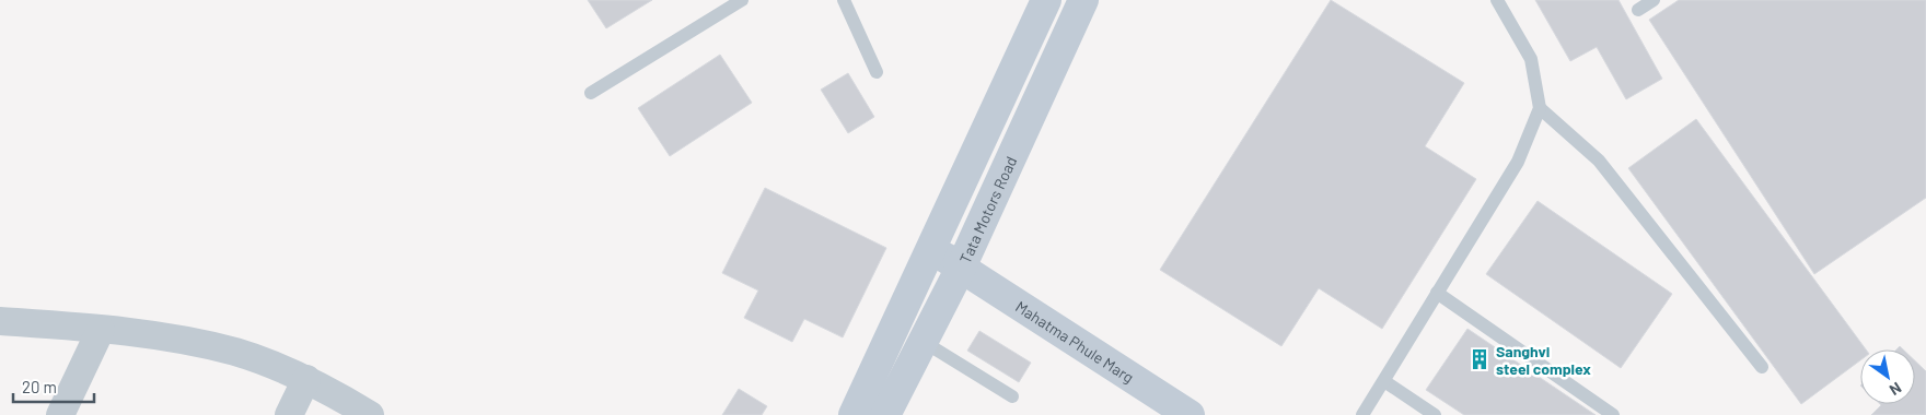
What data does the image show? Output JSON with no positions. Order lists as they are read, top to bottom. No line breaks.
{"streets":{"main road":["Tata Motors Road","Mahatma Phule Marg"]},"crossings":[["Tata Motors Road","Mahatma Phule Marg"]],"places":{"building":["Sanghvi steel complex"]},"scale_bar":"20 m","north":"bottom right"}
